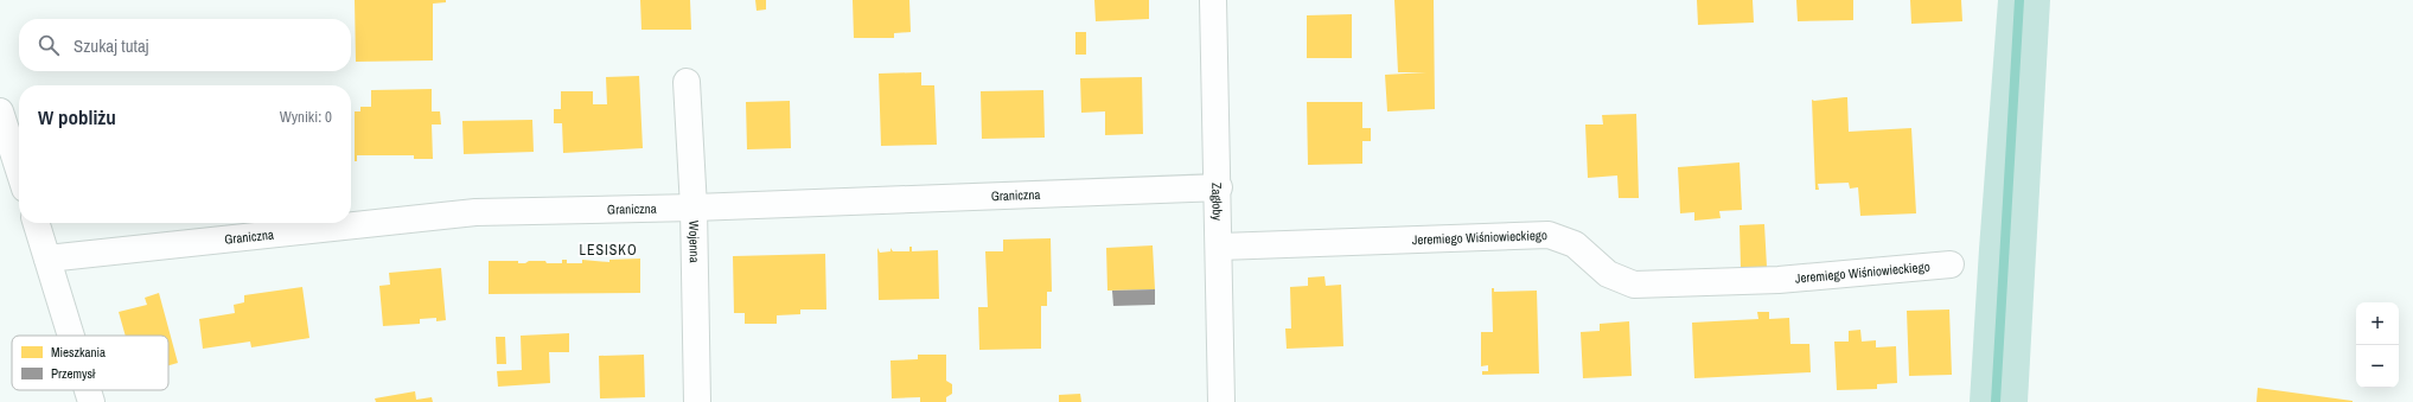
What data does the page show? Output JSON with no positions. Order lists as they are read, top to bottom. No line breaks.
{"streets":{"street":["Graniczna","Zagłoby","Jeremiego Wiśniowieckiego","Wojenna"]},"crossings":[["Graniczna","Zagłoby"],["Graniczna","Wojenna"],["Zagłoby","Jeremiego Wiśniowieckiego"]],"districts":["LESISKO"],"legend":["Mieszkania","Przemysł"],"page":{"search":"Szukaj tutaj","heading":["W pobliżu","Wyniki: 0"],"map_buttons":["+","−"]}}
